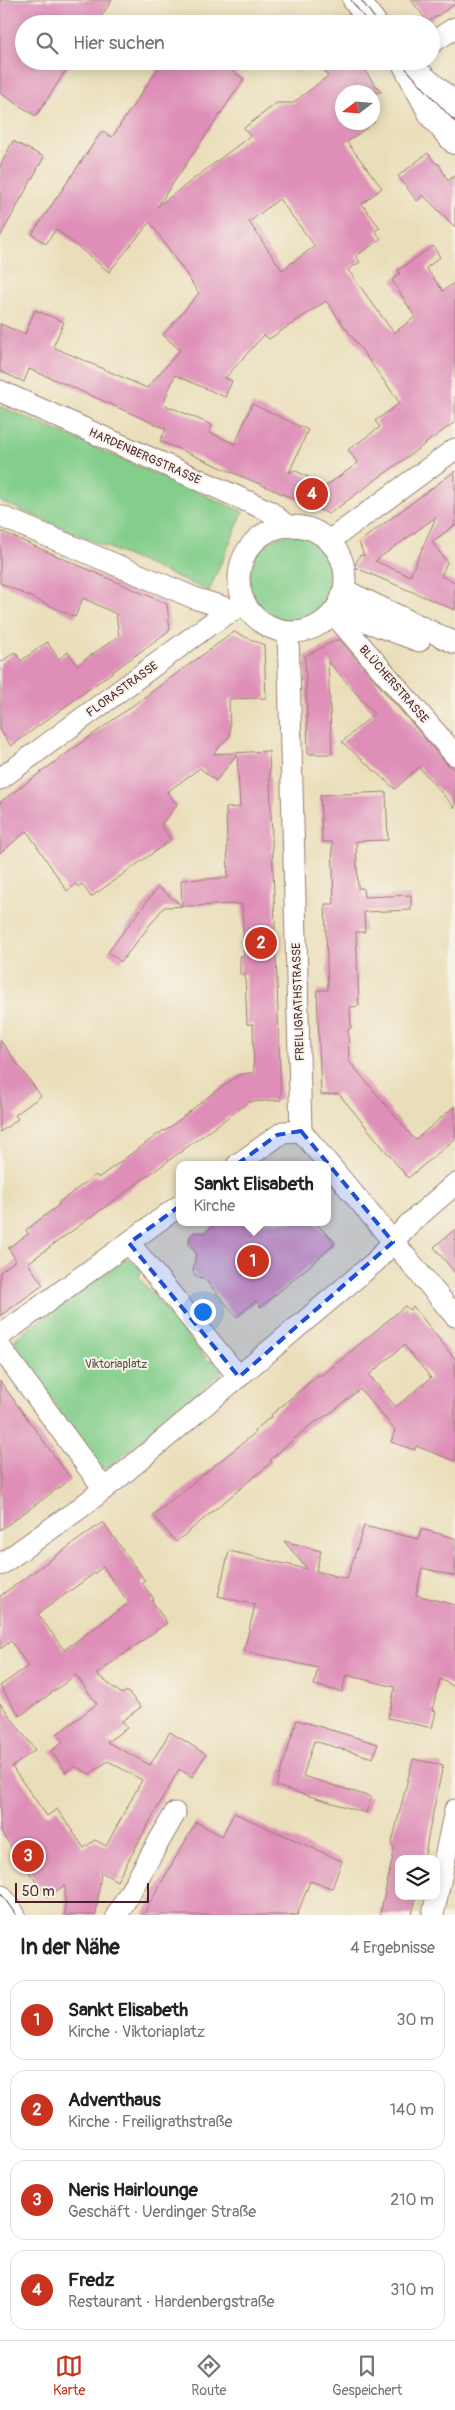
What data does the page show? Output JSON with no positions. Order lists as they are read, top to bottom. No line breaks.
{"streets":{"street":["HARDENBERGSTRASSE","BLÜCHERSTRASSE","FLORASTRASSE","FREILIGRATHSTRASSE"]},"crossings":[["HARDENBERGSTRASSE","BLÜCHERSTRASSE"],["HARDENBERGSTRASSE","FLORASTRASSE"],["HARDENBERGSTRASSE","FREILIGRATHSTRASSE"],["BLÜCHERSTRASSE","FLORASTRASSE"],["BLÜCHERSTRASSE","FREILIGRATHSTRASSE"],["FLORASTRASSE","FREILIGRATHSTRASSE"]],"parks":["Viktoriaplatz"],"scale_bar":"50 m","north":"left","page":{"search":"Hier suchen","pins":["4","2","1","3"],"popup":["Sankt Elisabeth","Kirche"],"scale":"50 m","heading":["In der Nähe","4 Ergebnisse"],"list":[{"mark":"1","name":"Sankt Elisabeth","note":"Kirche · Viktoriaplatz","value":"30 m"},{"mark":"2","name":"Adventhaus","note":"Kirche · Freiligrathstraße","value":"140 m"},{"mark":"3","name":"Neris Hairlounge","note":"Geschäft · Uerdinger Straße","value":"210 m"},{"mark":"4","name":"Fredz","note":"Restaurant · Hardenbergstraße","value":"310 m"}],"nav":["Karte","Route","Gespeichert"]}}
